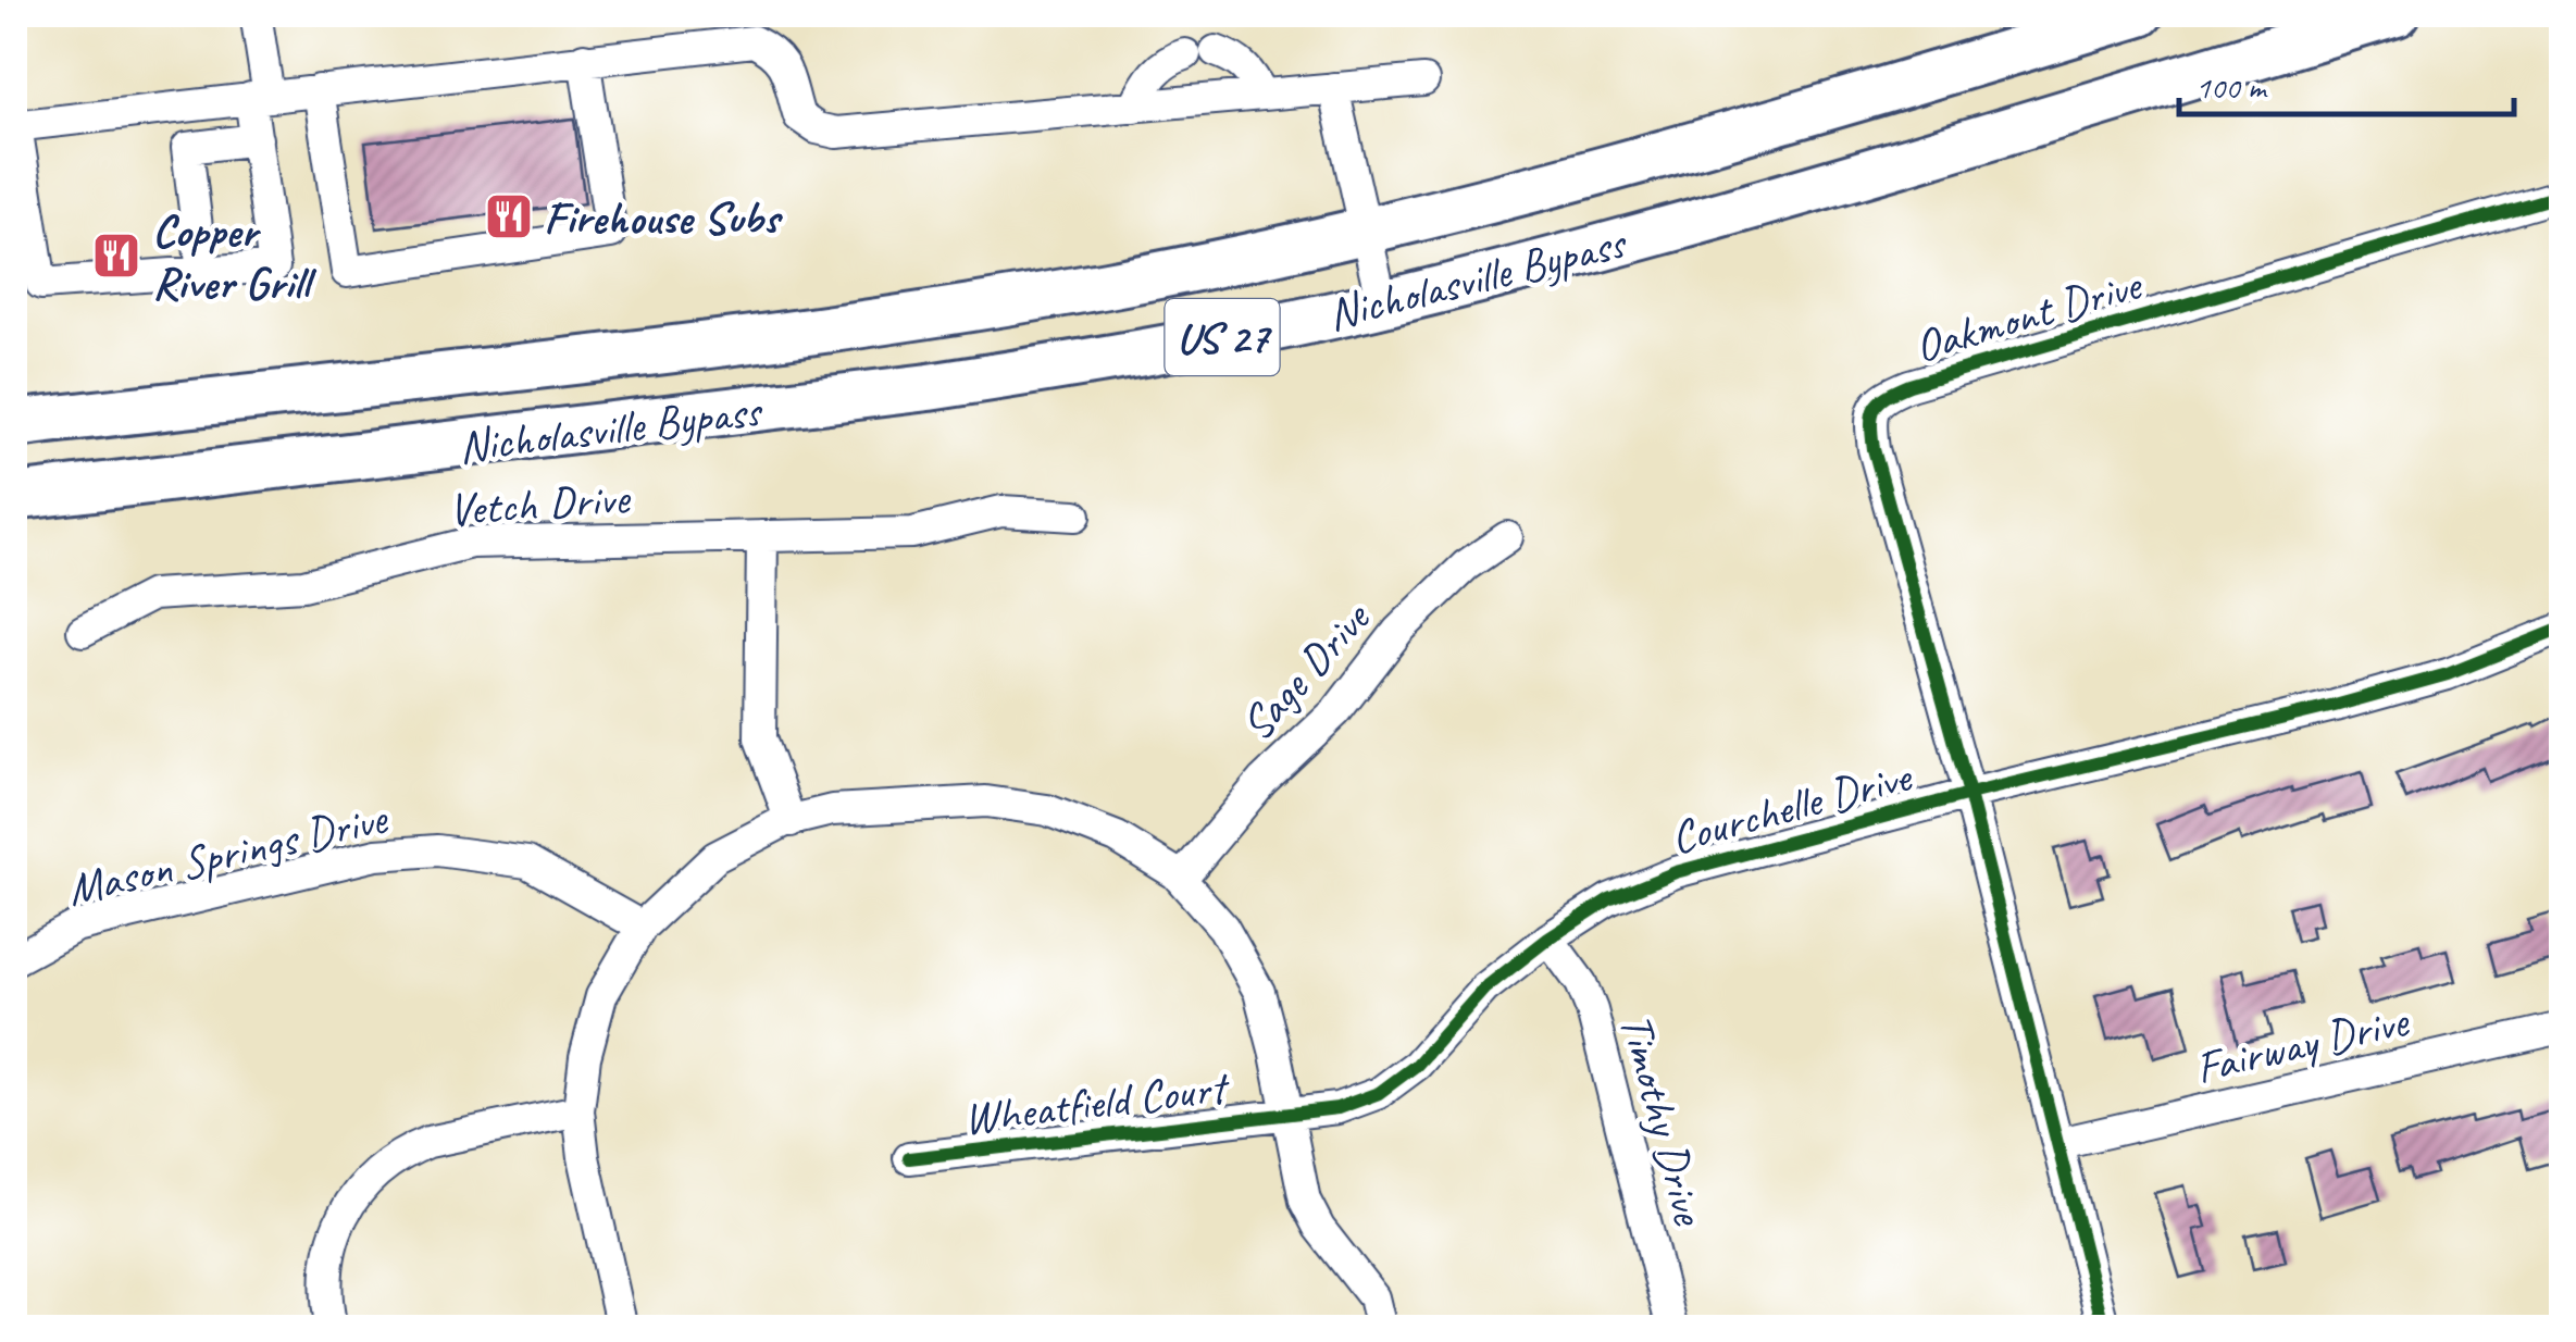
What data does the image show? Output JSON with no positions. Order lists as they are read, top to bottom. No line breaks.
{"streets":{"highway":["Nicholasville Bypass","US 27"],"street":["Oakmont Drive","Vetch Drive","Sage Drive","Courchelle Drive","Mason Springs Drive","Fairway Drive","Wheatfield Court","Timothy Drive"]},"crossings":[["Oakmont Drive","Courchelle Drive"],["Oakmont Drive","Fairway Drive"],["Courchelle Drive","Wheatfield Court"],["Courchelle Drive","Timothy Drive"]],"places":{"restaurant":["Firehouse Subs","Copper River Grill"]},"scale_bar":"100 m"}
